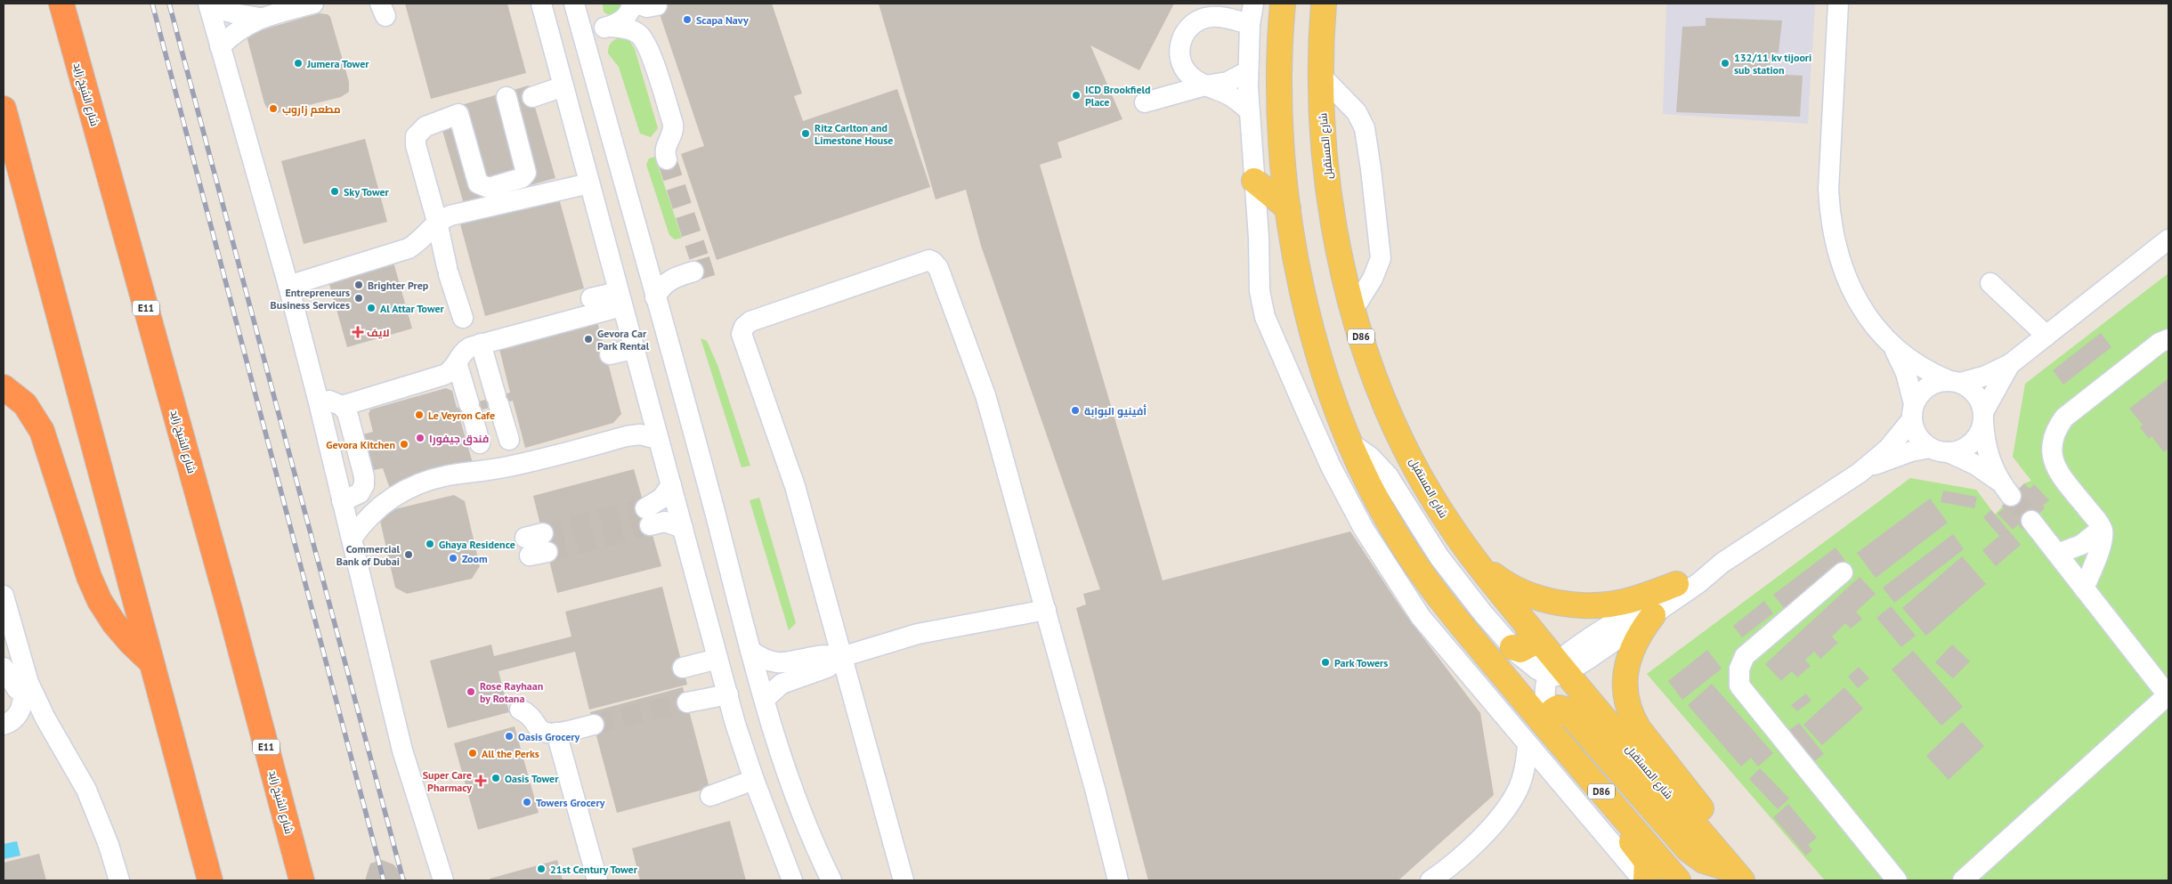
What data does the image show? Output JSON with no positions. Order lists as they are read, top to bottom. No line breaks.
{"streets":{"highway":["شارع الشيخ زايد","E11"],"main road":["شارع المستقبل","D86"]},"places":{"other":["Scapa Navy","Jumera Tower","132/11 kv tijoori sub station","ICD Brookfield Place","مطعم زاروب","Ritz Carlton and Limestone House","Sky Tower","Brighter Prep","Entrepreneurs Business Services","Al Attar Tower","Gevora Car Park Rental","أفينيو البوابة","Le Veyron Cafe","فندق جيفورا","Gevora Kitchen","Ghaya Residence","Commercial Bank of Dubai","Zoom","Park Towers","Rose Rayhaan by Rotana","Oasis Grocery","All the Perks","Oasis Tower","Towers Grocery","21st Century Tower"],"health":["لايف","Super Care Pharmacy"]}}
